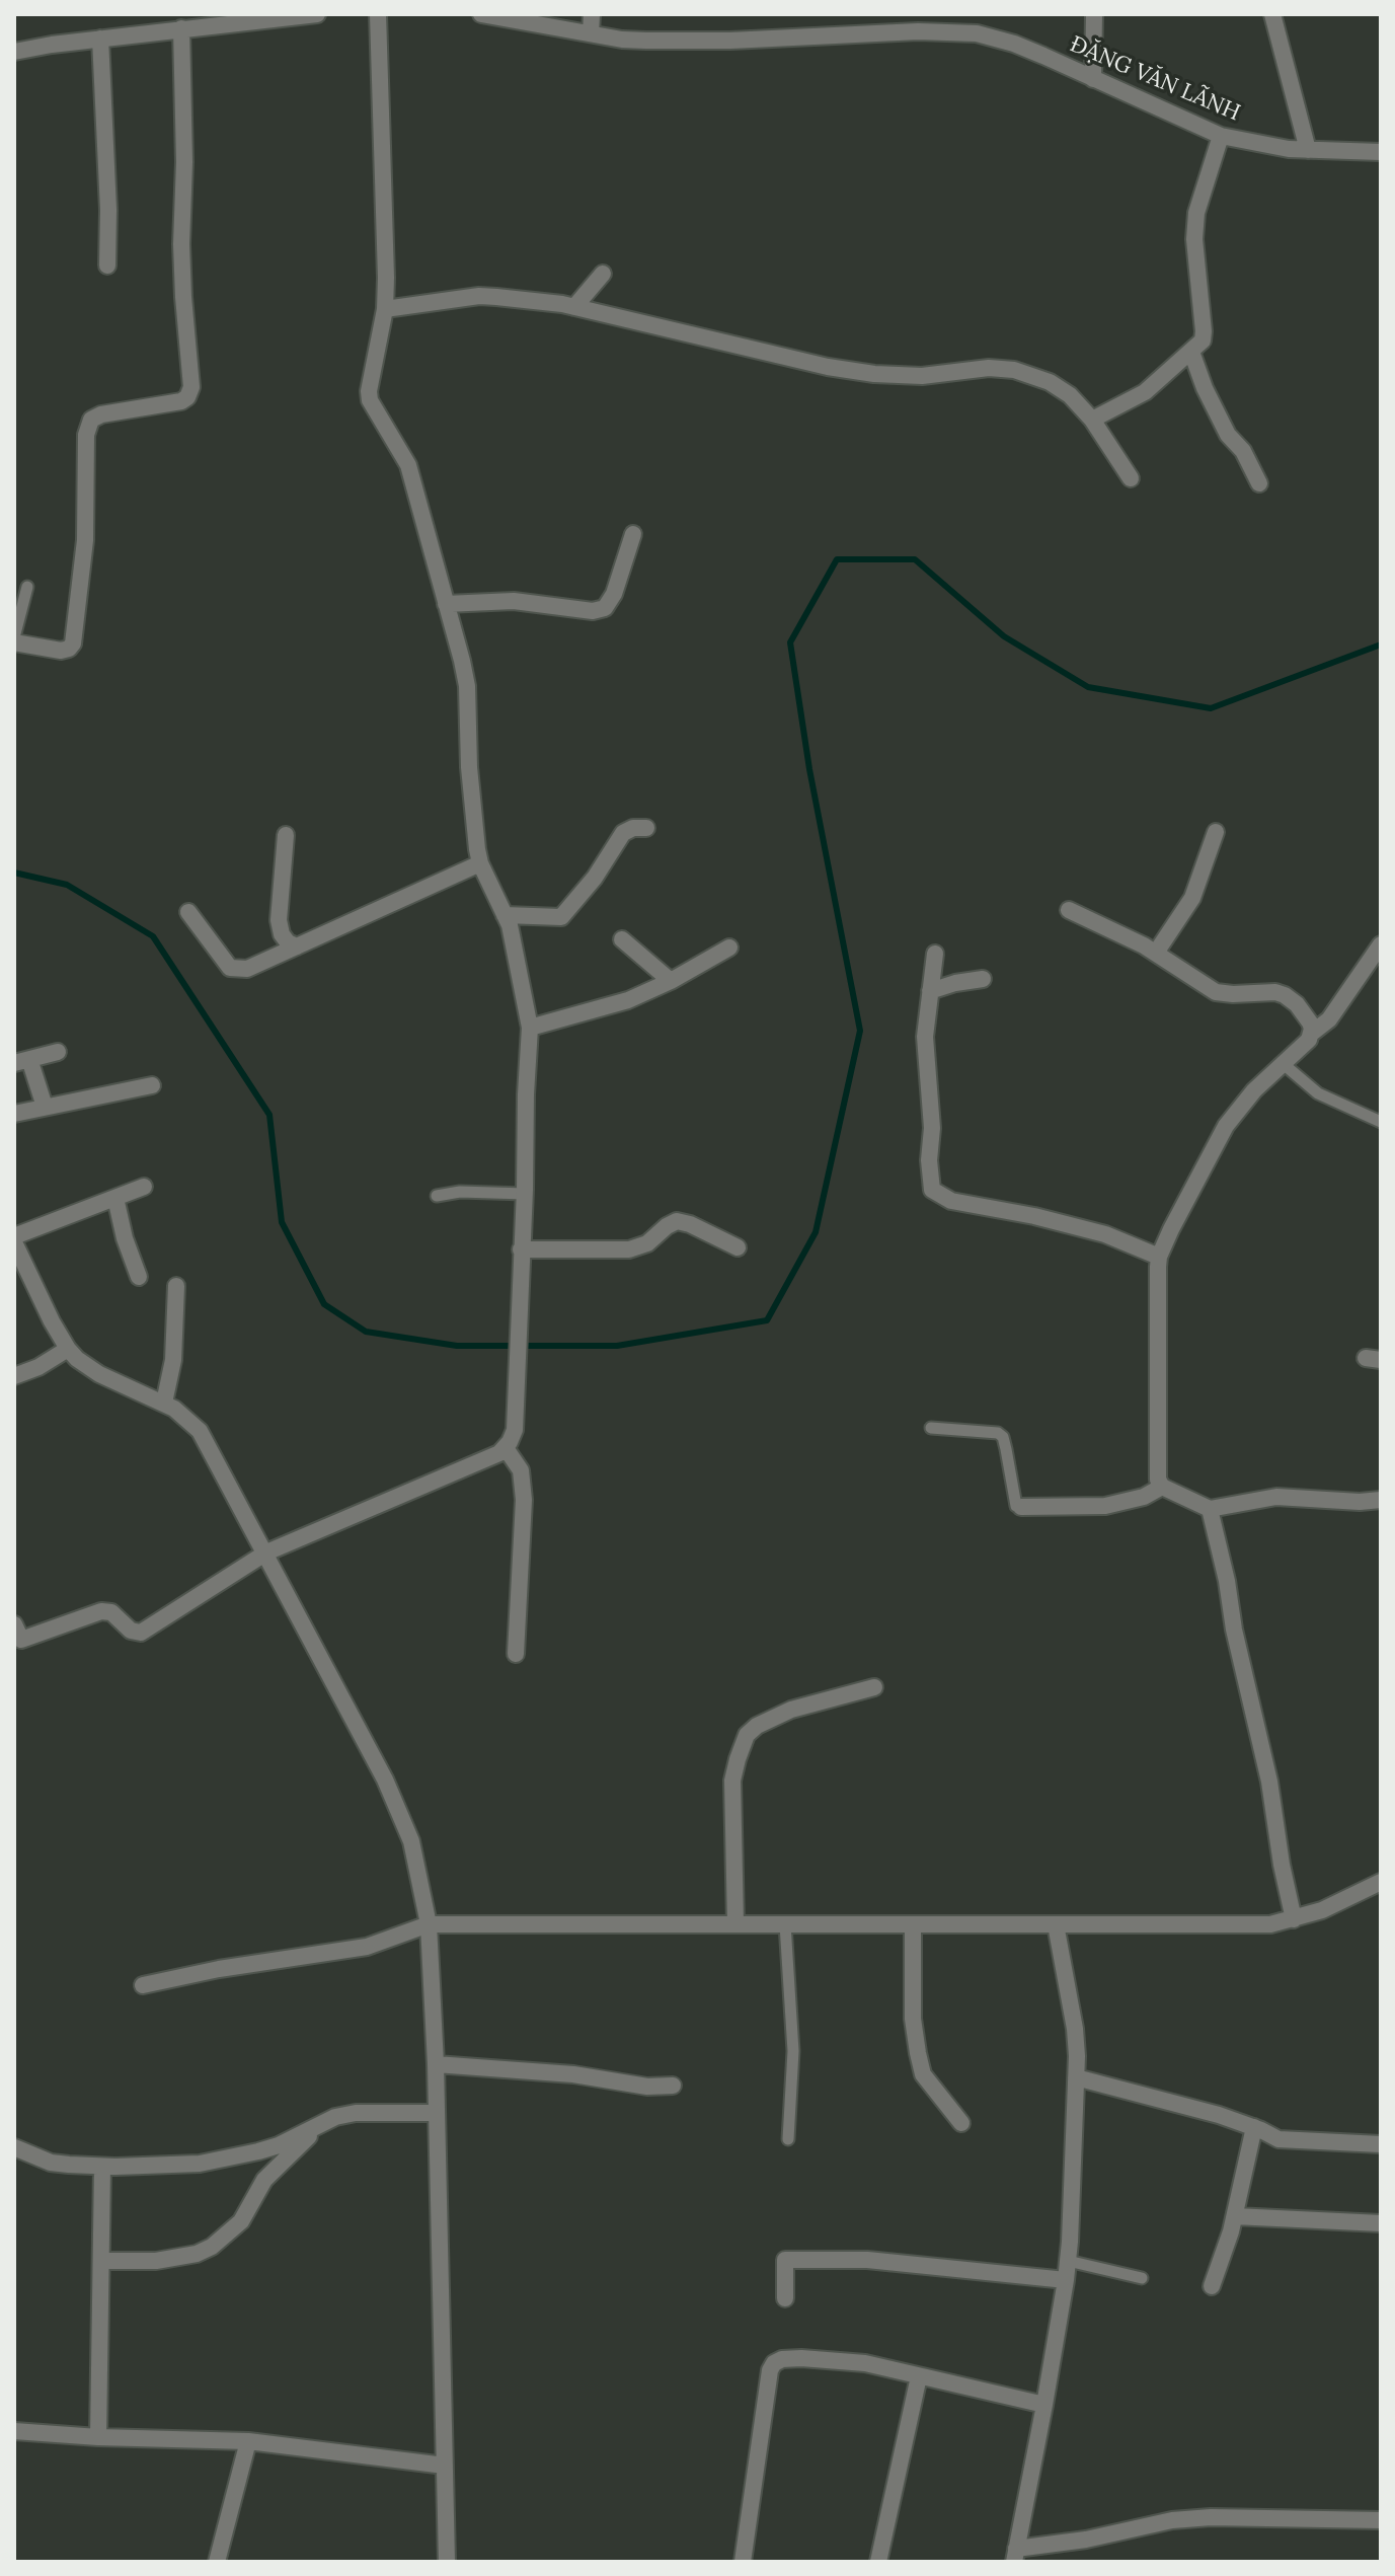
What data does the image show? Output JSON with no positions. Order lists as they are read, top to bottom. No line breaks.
{"streets":{"street":["ĐẶNG VĂN LÃNH"]}}
